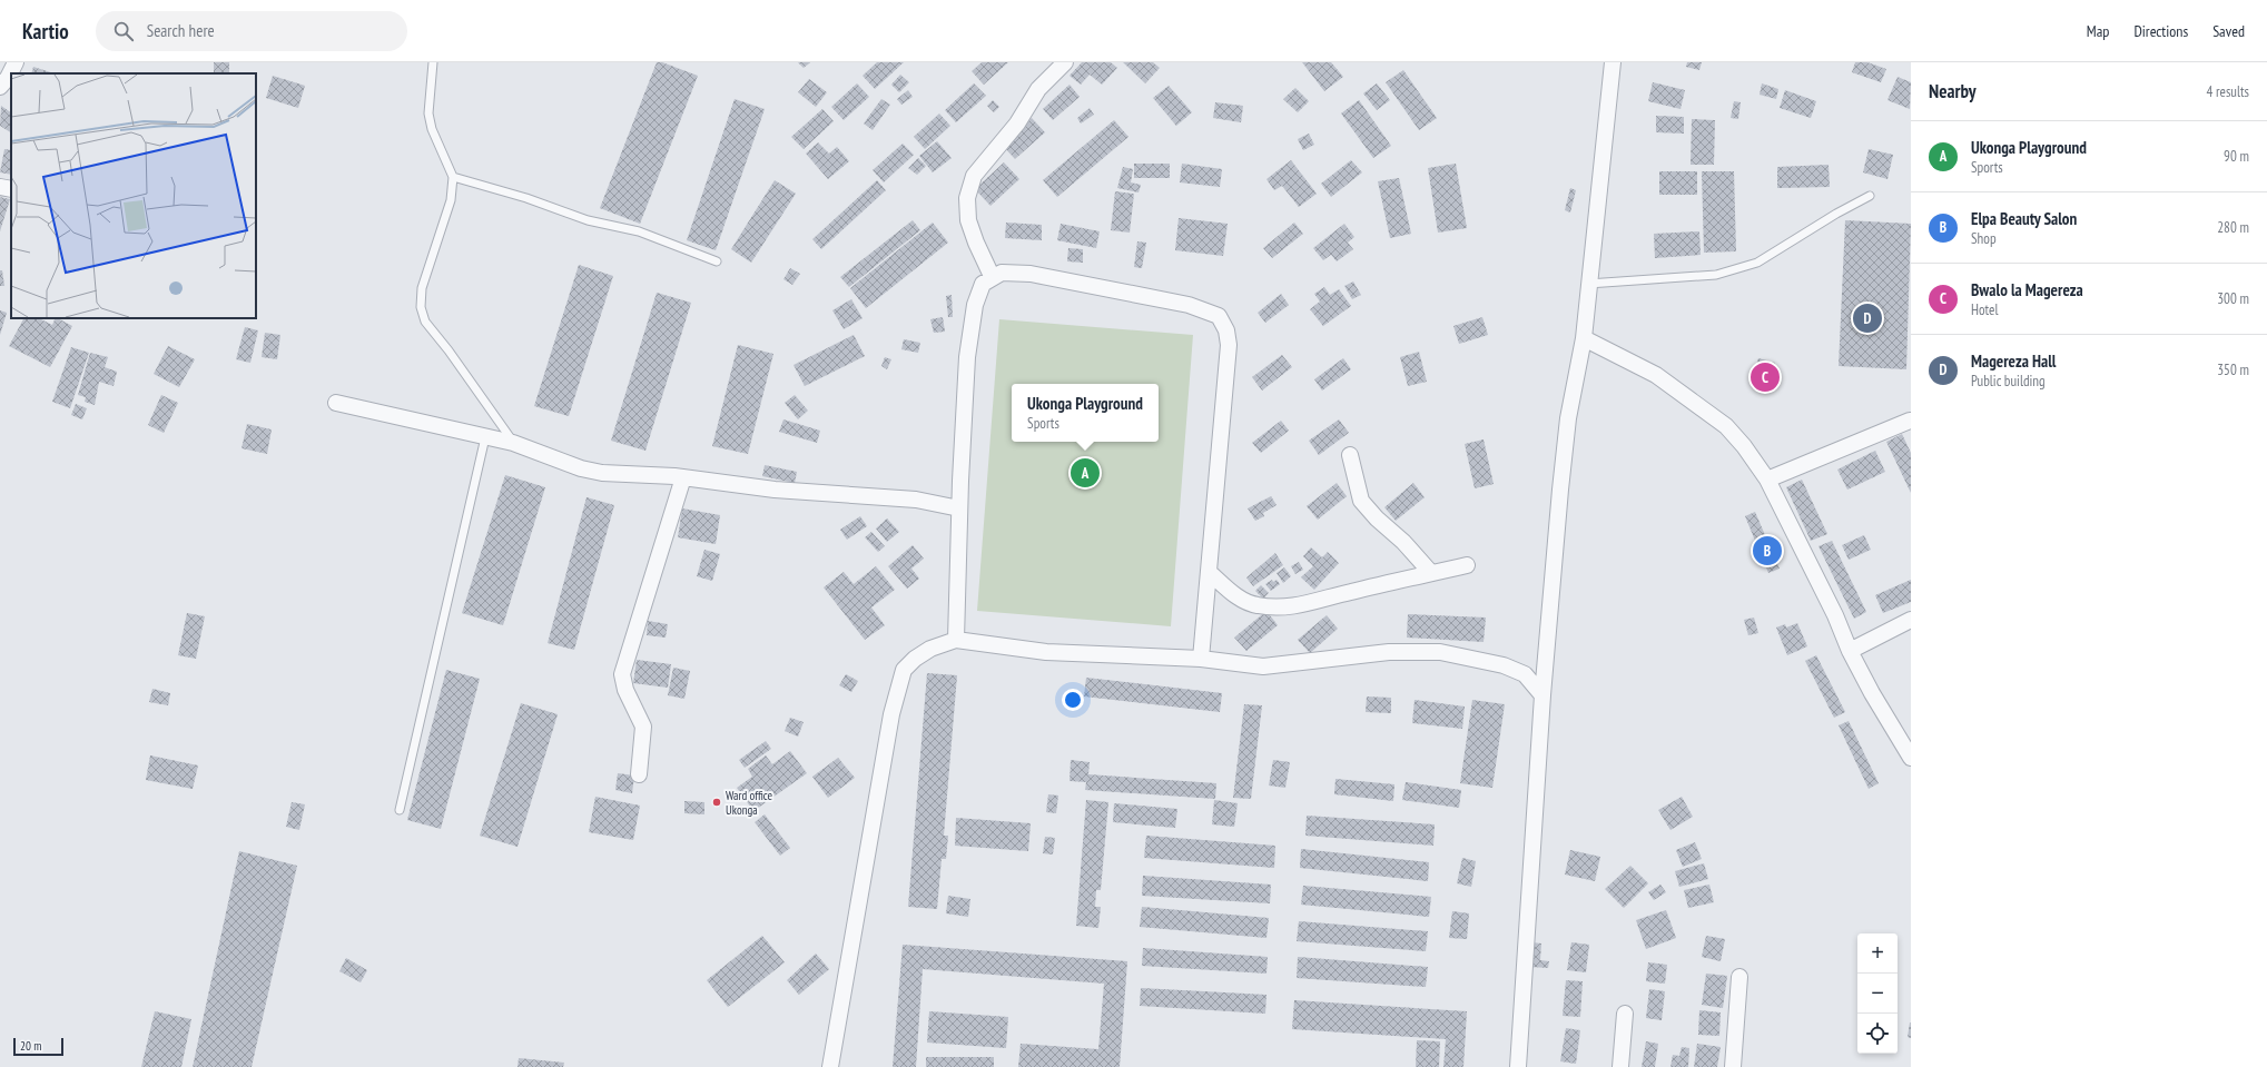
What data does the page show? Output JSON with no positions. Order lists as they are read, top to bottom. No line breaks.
{"places":["Ward office Ukonga"],"scale_bar":"20 m","page":{"header":"Kartio","search":"Search here","nav":["Map","Directions","Saved"],"heading":["Nearby","4 results"],"list":[{"mark":"A","name":"Ukonga Playground","note":"Sports","value":"90 m"},{"mark":"B","name":"Elpa Beauty Salon","note":"Shop","value":"280 m"},{"mark":"C","name":"Bwalo la Magereza","note":"Hotel","value":"300 m"},{"mark":"D","name":"Magereza Hall","note":"Public building","value":"350 m"}],"pins":["D","C","A","B"],"popup":["Ukonga Playground","Sports"],"map_buttons":["+","−"],"scale":"20 m"}}
